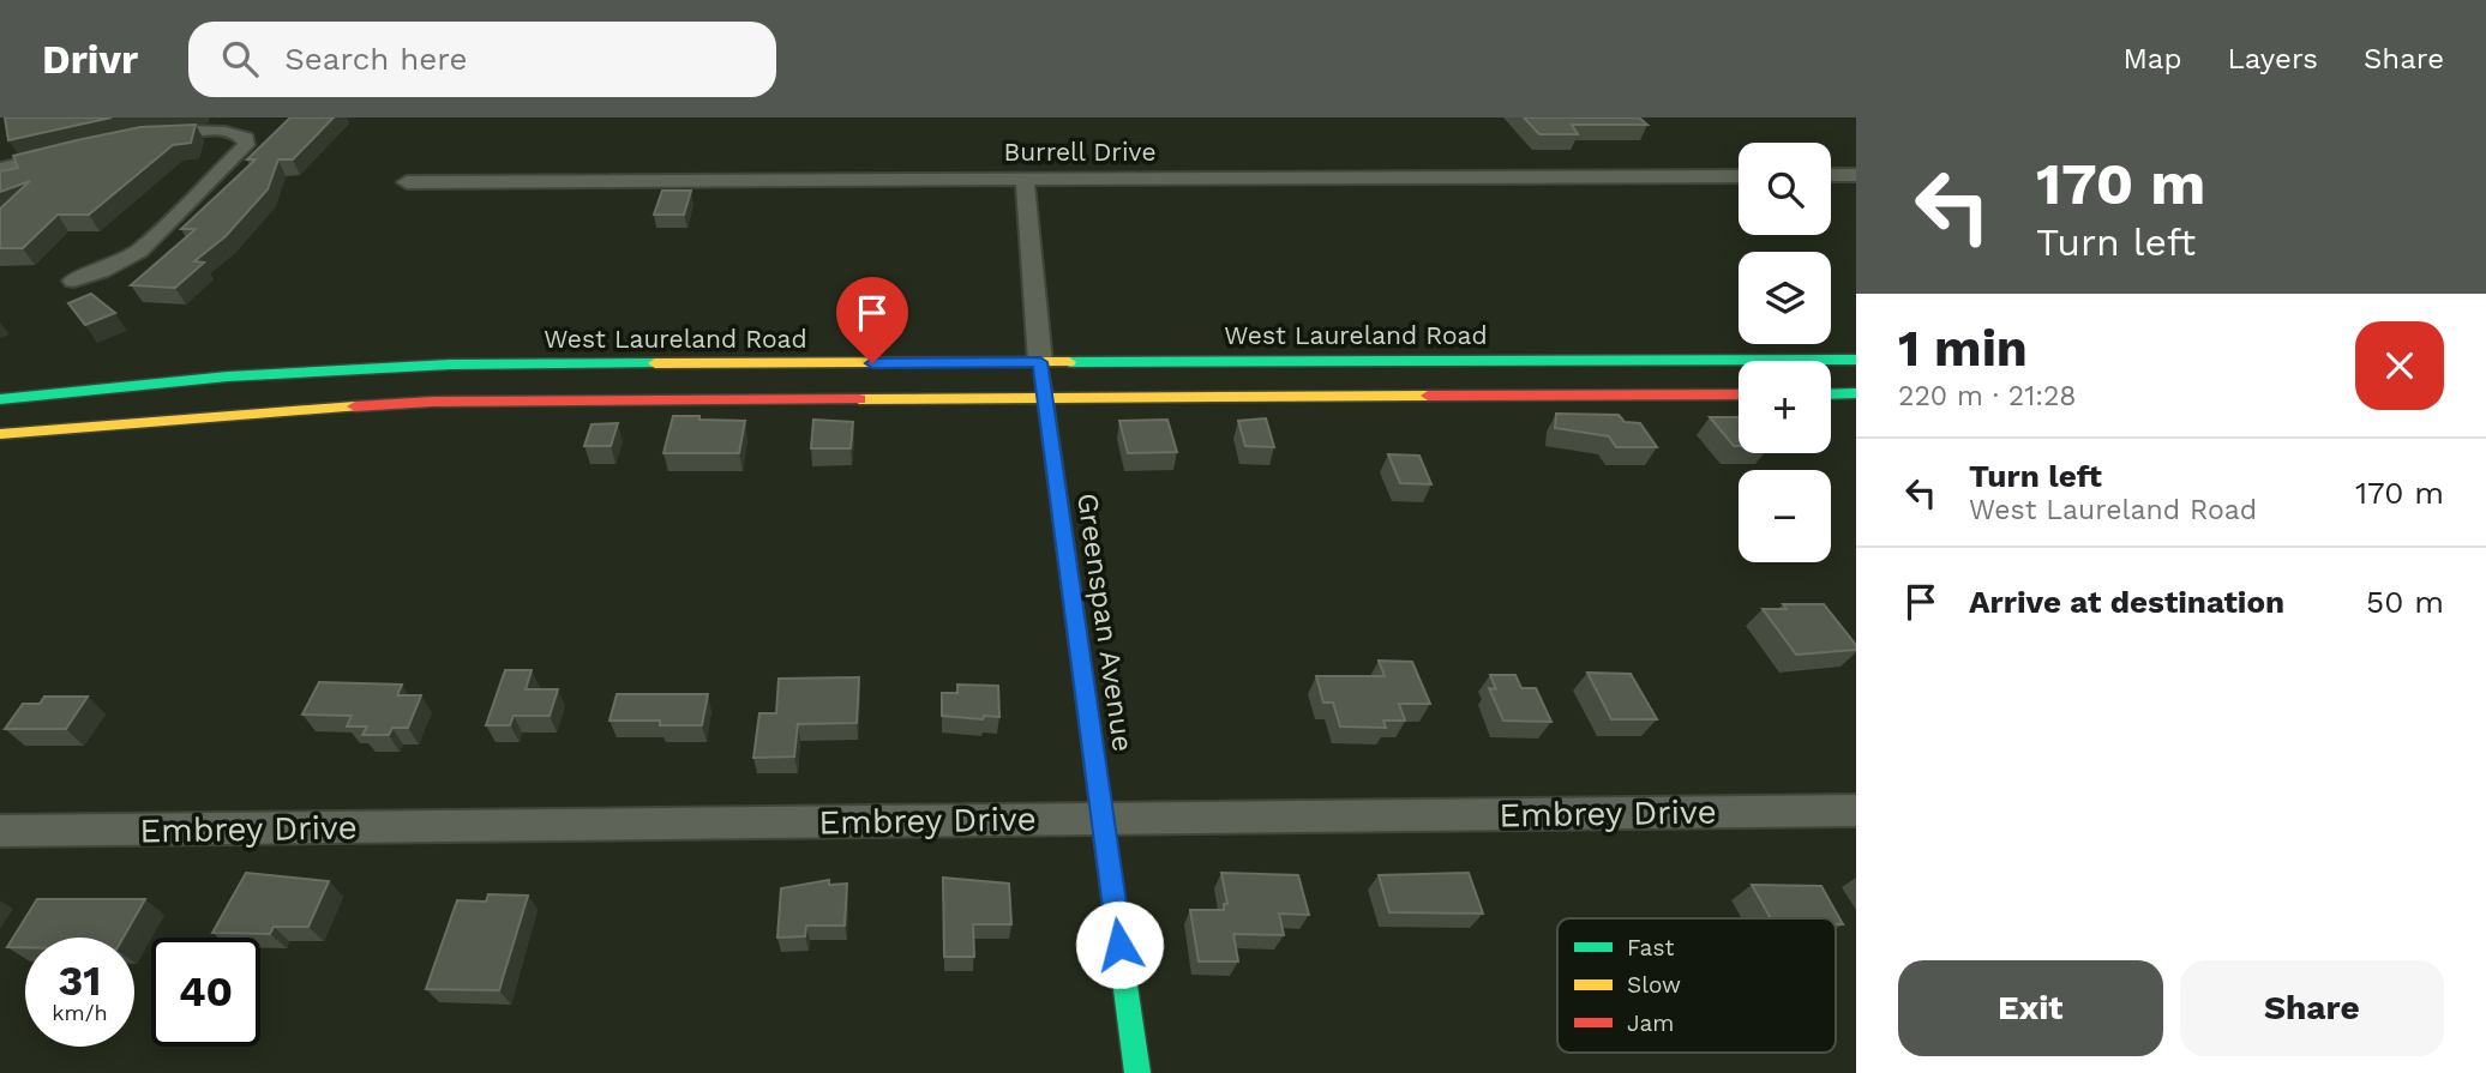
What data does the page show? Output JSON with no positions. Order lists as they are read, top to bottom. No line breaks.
{"streets":{"main road":["West Laureland Road","Greenspan Avenue"],"street":["Burrell Drive","Embrey Drive"]},"crossings":[["Burrell Drive","Greenspan Avenue"],["West Laureland Road","Greenspan Avenue"],["Greenspan Avenue","Embrey Drive"]],"legend":["Fast","Slow","Jam"],"page":{"header":"Drivr","search":"Search here","nav":["Map","Layers","Share"],"turn":["170 m","Turn left"],"map_buttons":["+","−"],"heading":["1 min","220 m · 21:28"],"list":[{"name":"Turn left","note":"West Laureland Road","value":"170 m"},{"name":"Arrive at destination","value":"50 m"}],"speed":"31 km/h","limit":"40","buttons":["Exit","Share"]}}
